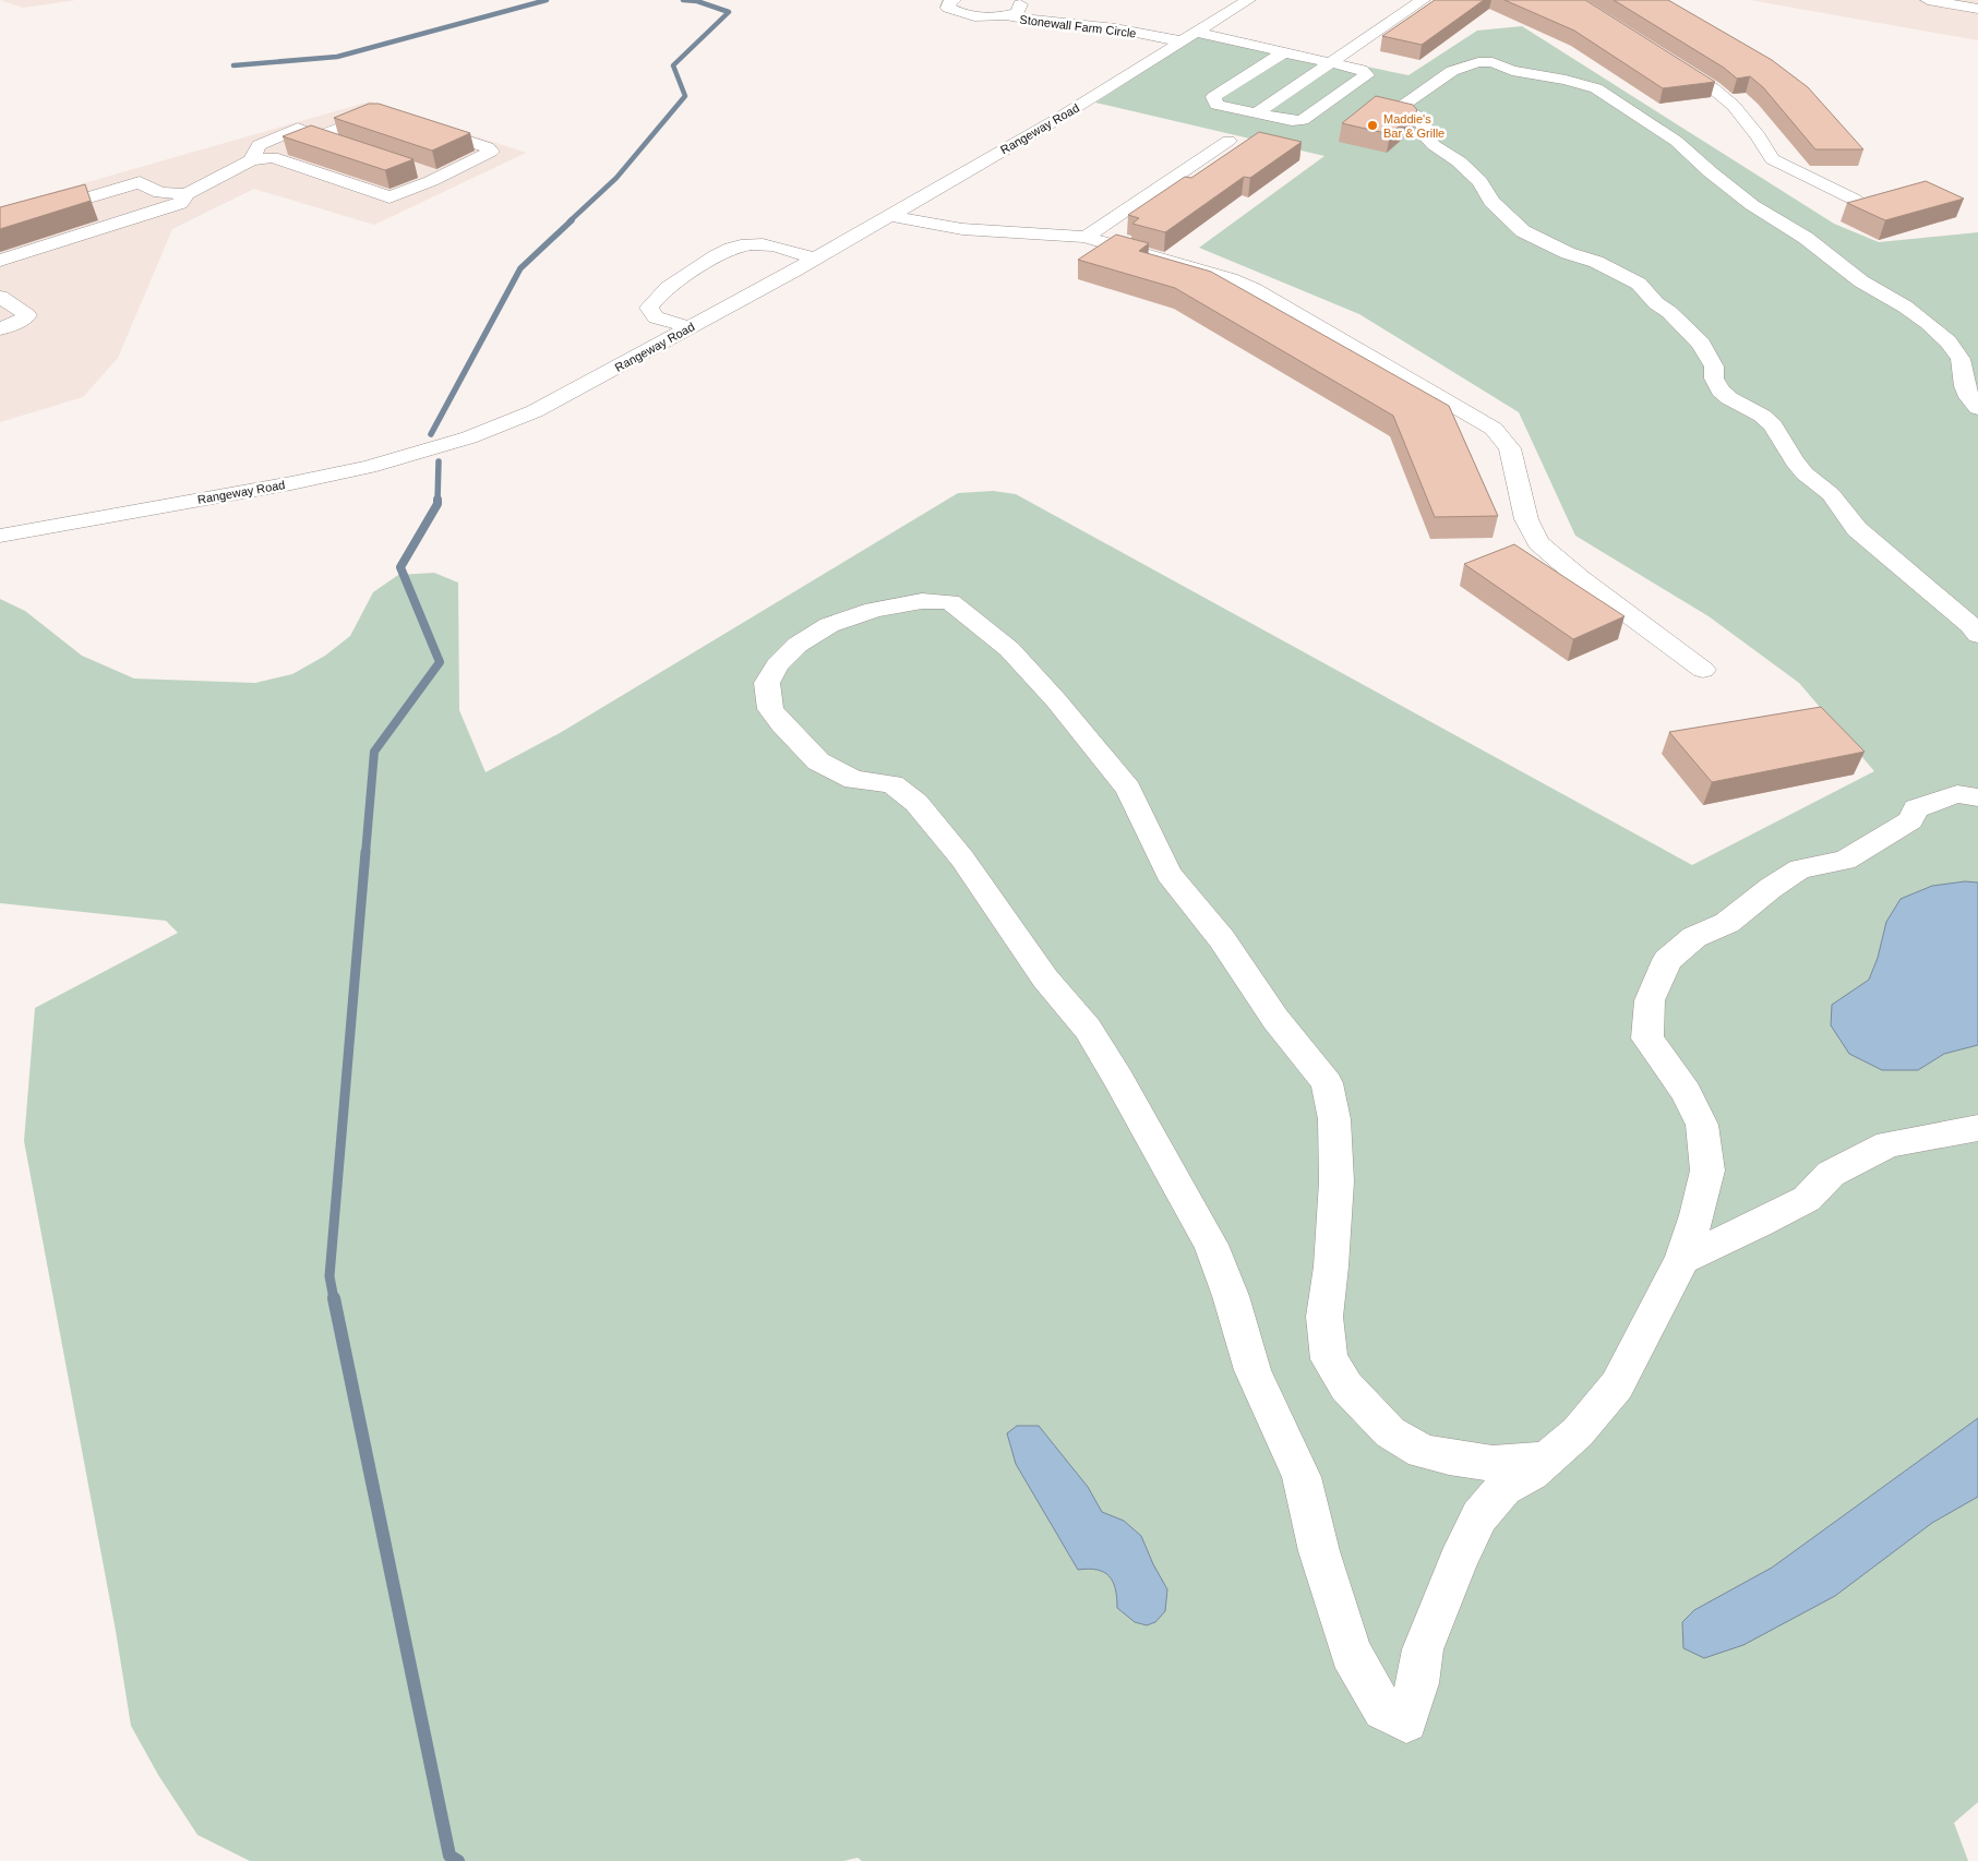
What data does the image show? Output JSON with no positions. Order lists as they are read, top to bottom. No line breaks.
{"streets":{"street":["Stonewall Farm Circle","Rangeway Road"]},"crossings":[["Stonewall Farm Circle","Rangeway Road"]],"places":["Maddie's Bar & Grille"]}
